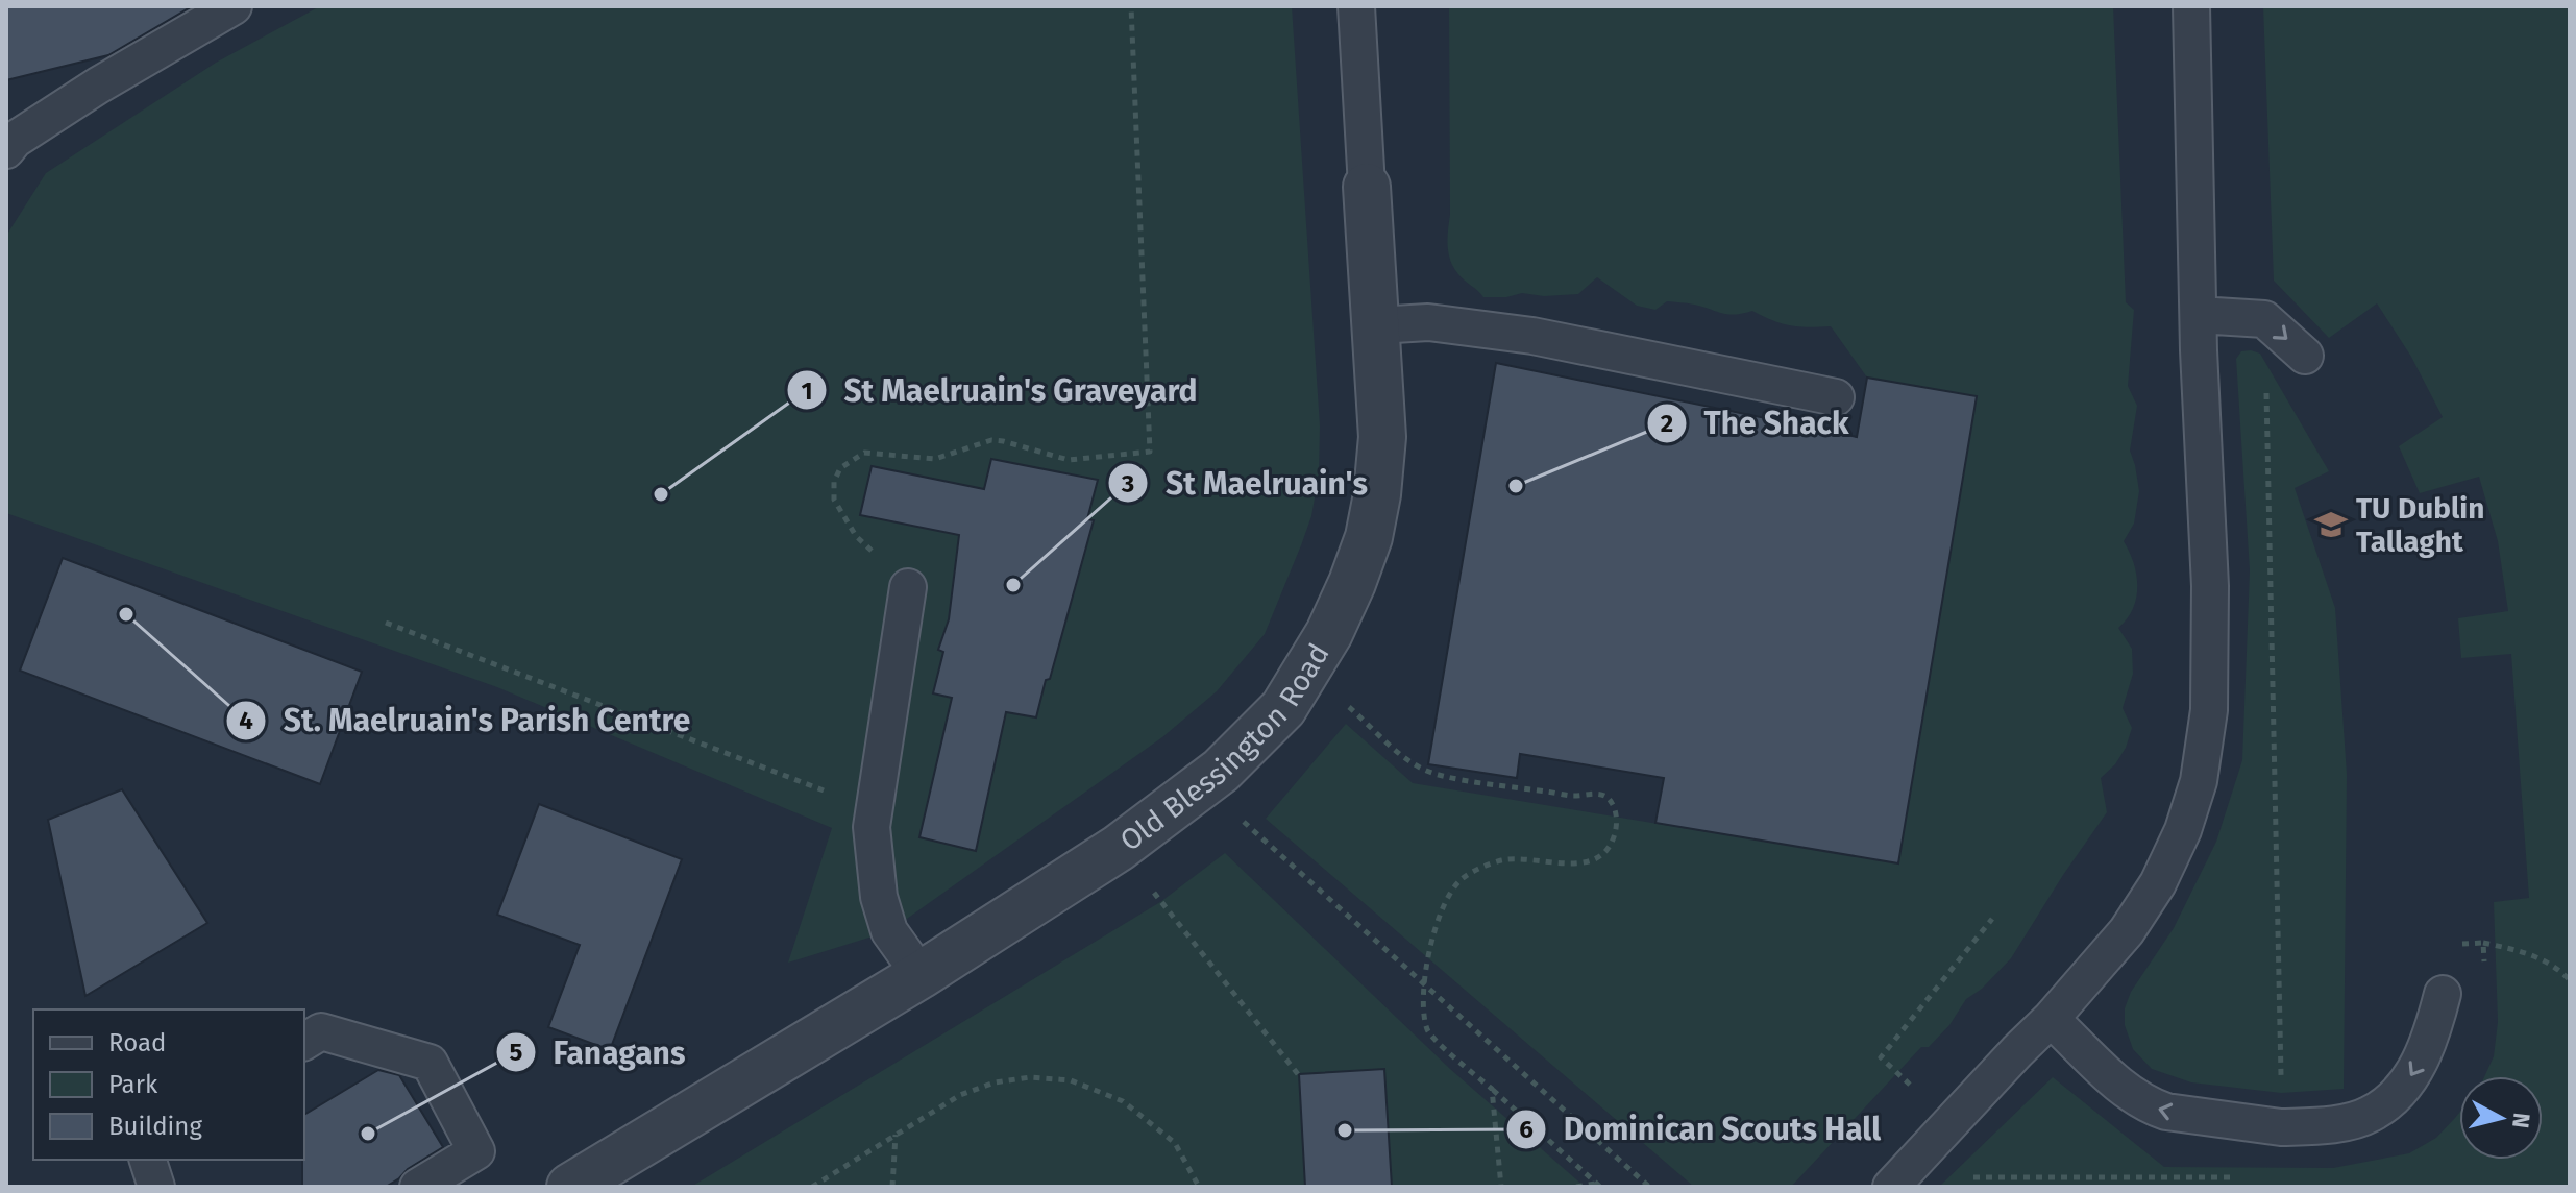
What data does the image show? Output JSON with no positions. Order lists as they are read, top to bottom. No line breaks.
{"streets":{"street":["Old Blessington Road"]},"places":{"other":["The Shack","St Maelruain's Graveyard","St Maelruain's","St. Maelruain's Parish Centre","Dominican Scouts Hall","Fanagans"],"school or university":["TU Dublin Tallaght"]},"legend":["Road","Park","Building"],"north":"right"}
